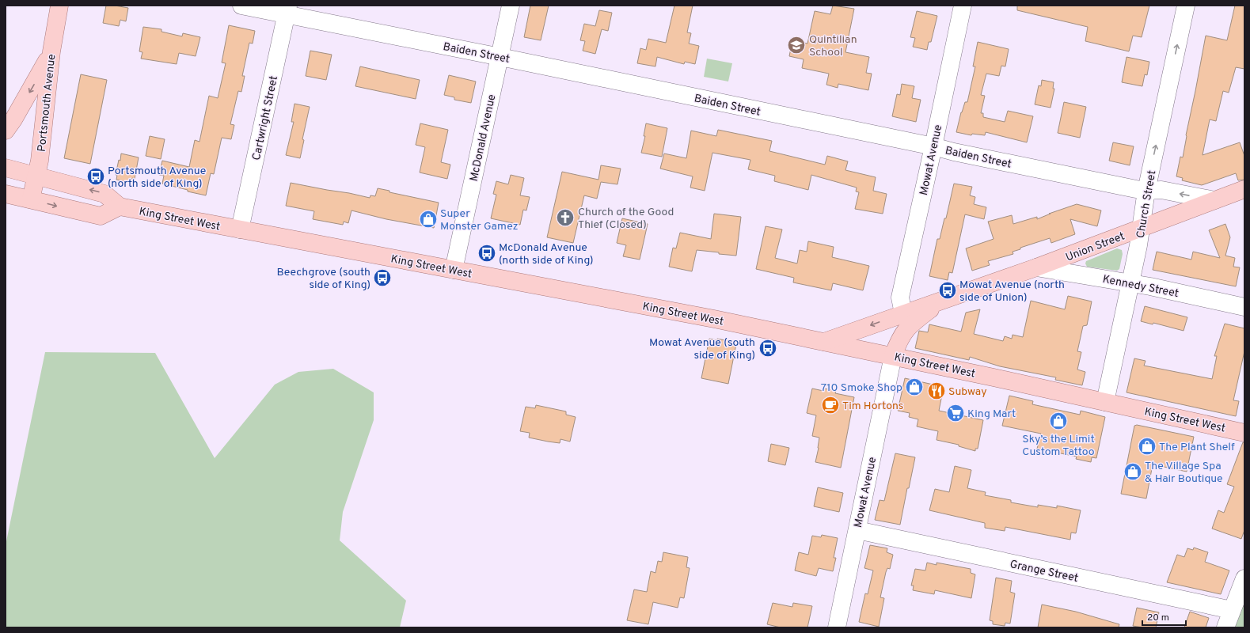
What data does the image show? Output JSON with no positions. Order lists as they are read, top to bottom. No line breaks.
{"streets":{"main road":["Portsmouth Avenue","King Street West","Union Street"],"street":["Baiden Street","Cartwright Street","McDonald Avenue","Mowat Avenue","Church Street","Kennedy Street","Grange Street"]},"crossings":[["Baiden Street","Cartwright Street"],["Baiden Street","McDonald Avenue"],["Baiden Street","Mowat Avenue"],["Baiden Street","Church Street"],["Baiden Street","Union Street"],["Portsmouth Avenue","King Street West"],["Cartwright Street","King Street West"],["McDonald Avenue","King Street West"],["Mowat Avenue","King Street West"],["Mowat Avenue","Union Street"],["Mowat Avenue","Grange Street"],["Church Street","King Street West"],["Church Street","Union Street"],["Church Street","Kennedy Street"],["King Street West","Union Street"],["Union Street","Kennedy Street"]],"one_way":["Church Street"],"places":{"school or university":["Quintilian School"],"bus stop":["Portsmouth Avenue (north side of King)","McDonald Avenue (north side of King)","Beechgrove (south side of King)","Mowat Avenue (north side of Union)","Mowat Avenue (south side of King)"],"church":["Church of the Good Thief (Closed)"],"shop":["Super Monster Gamez","710 Smoke Shop","Sky’s the Limit Custom Tattoo","The Plant Shelf","The Village Spa & Hair Boutique"],"restaurant":["Subway"],"cafe":["Tim Hortons"],"supermarket":["King Mart"]},"scale_bar":"20 m"}
